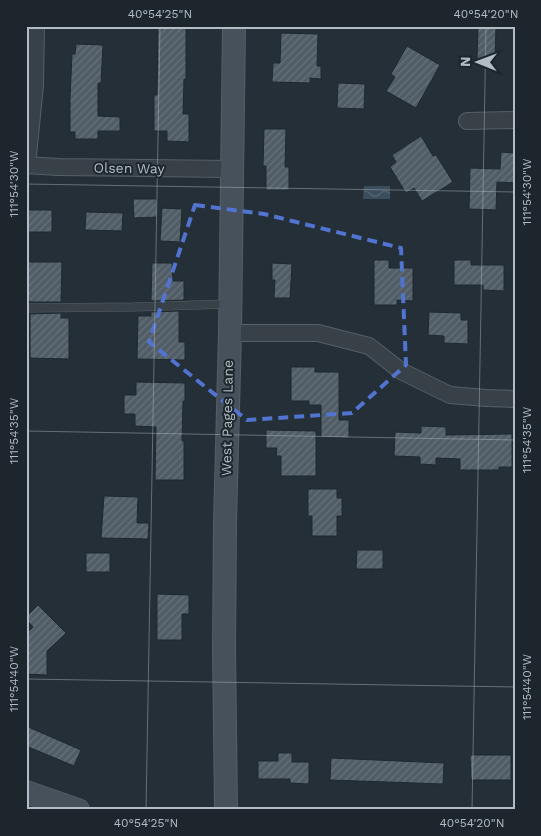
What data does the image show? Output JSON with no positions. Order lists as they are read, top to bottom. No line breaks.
{"streets":{"street":["Olsen Way","West Pages Lane"]},"crossings":[["Olsen Way","West Pages Lane"]],"north":"left","coordinates":["40°54'25\"N","40°54'20\"N","111°54'30\"W","111°54'35\"W","111°54'40\"W"]}
